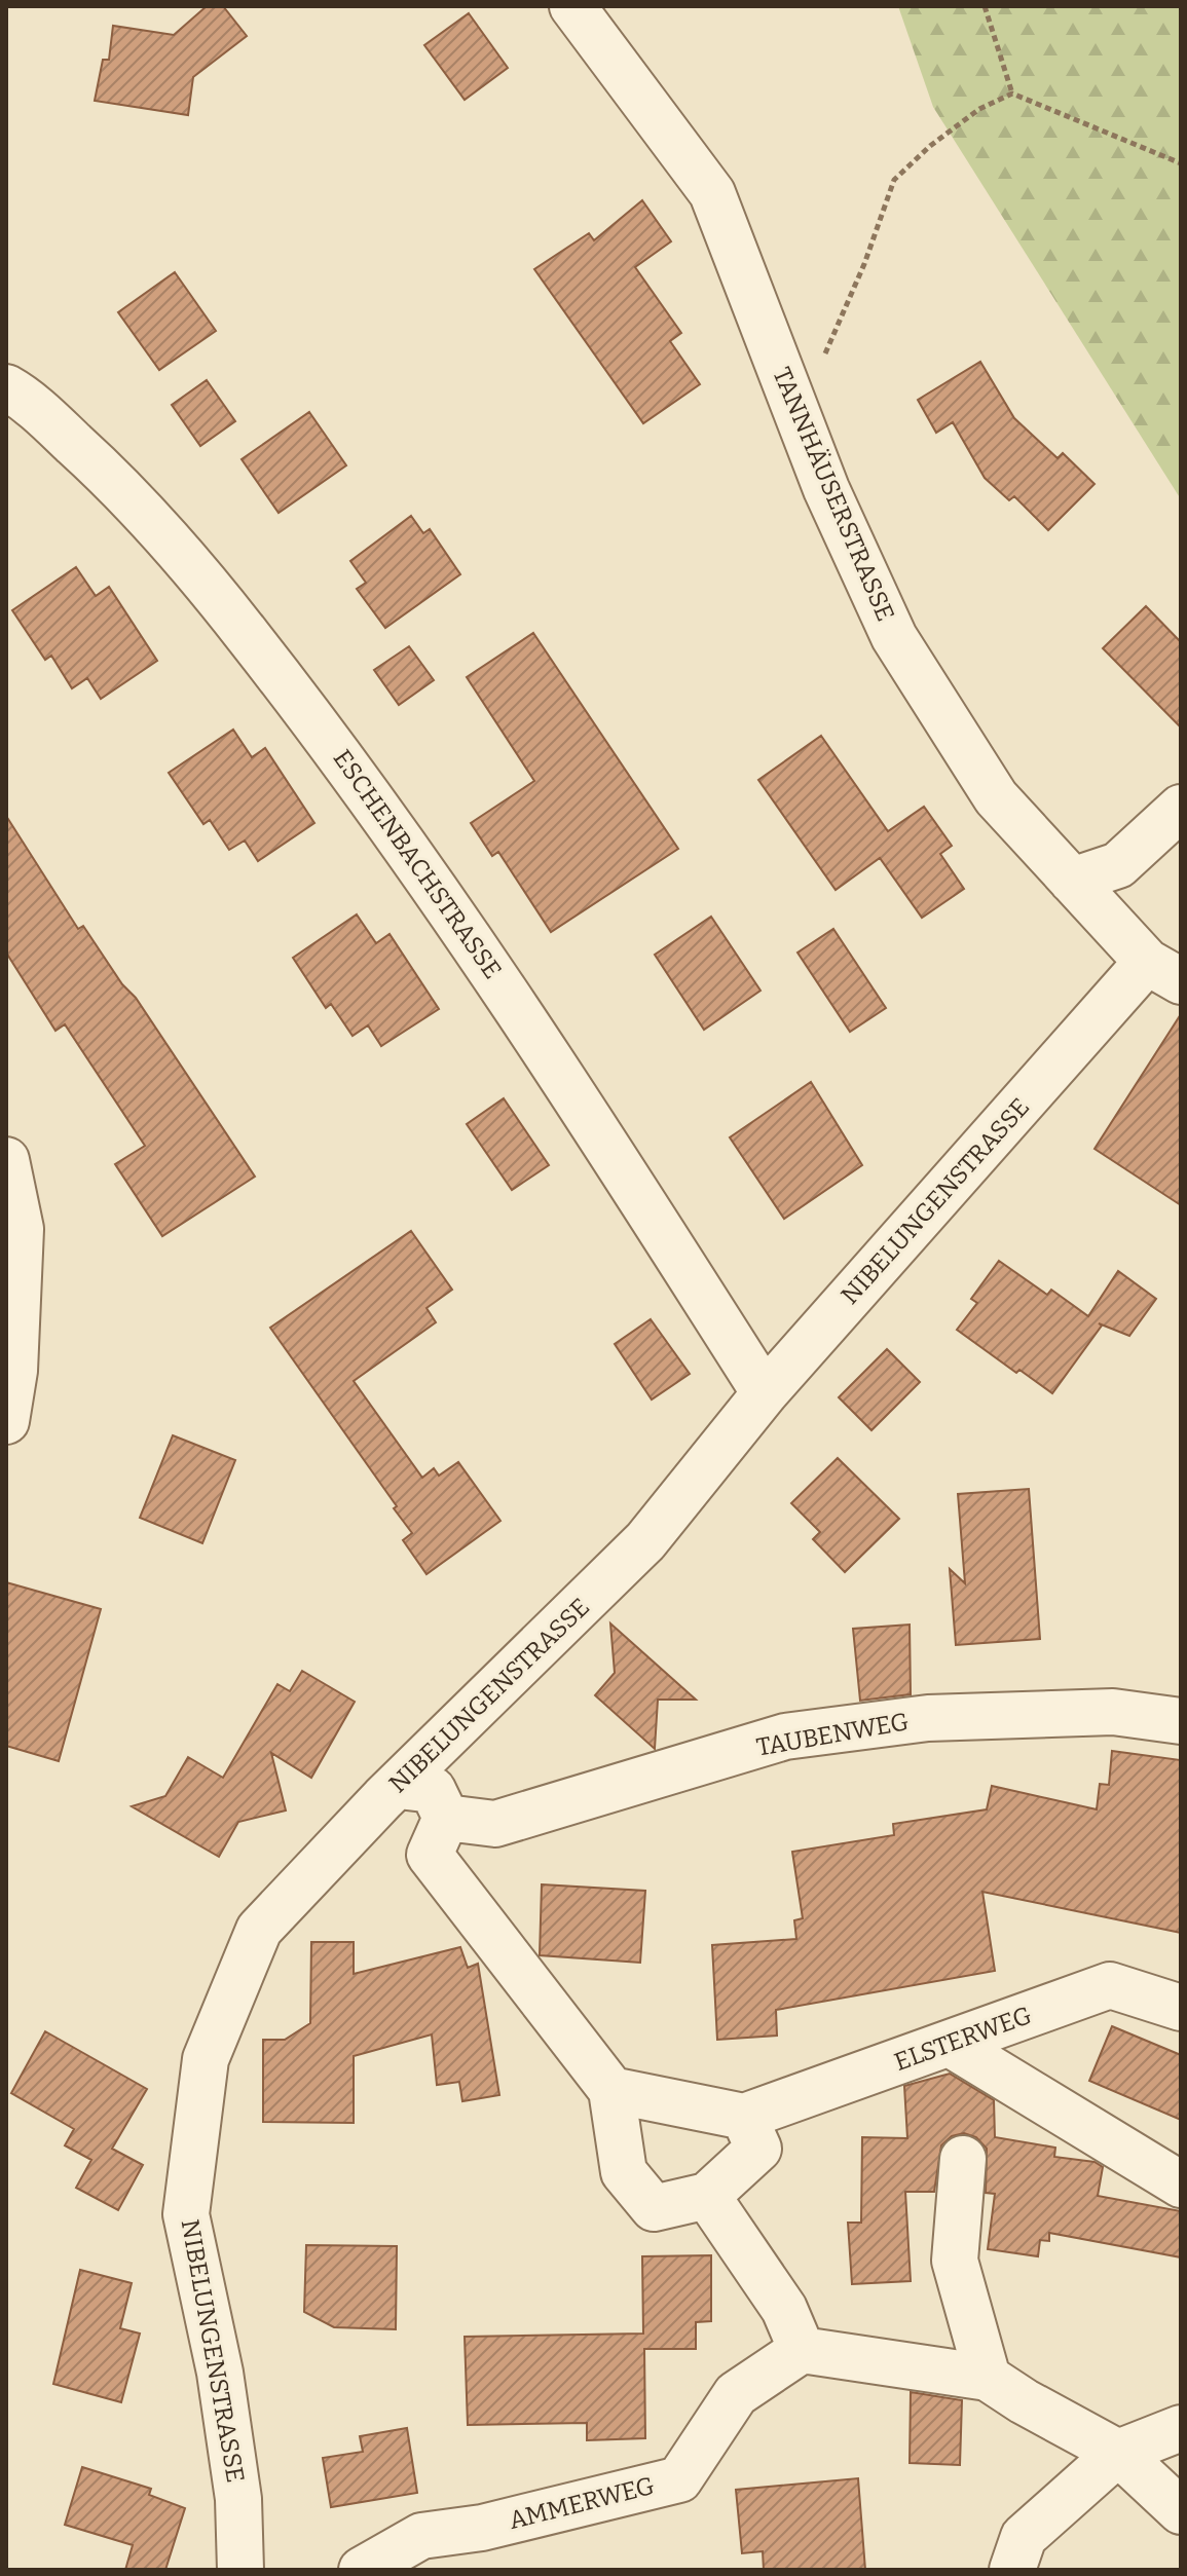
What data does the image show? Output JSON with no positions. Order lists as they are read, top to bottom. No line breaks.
{"streets":{"street":["TANNHÄUSERSTRASSE","ESCHENBACHSTRASSE","NIBELUNGENSTRASSE","TAUBENWEG","ELSTERWEG","AMMERWEG"]},"crossings":[["TANNHÄUSERSTRASSE","NIBELUNGENSTRASSE"],["ESCHENBACHSTRASSE","NIBELUNGENSTRASSE"]]}
